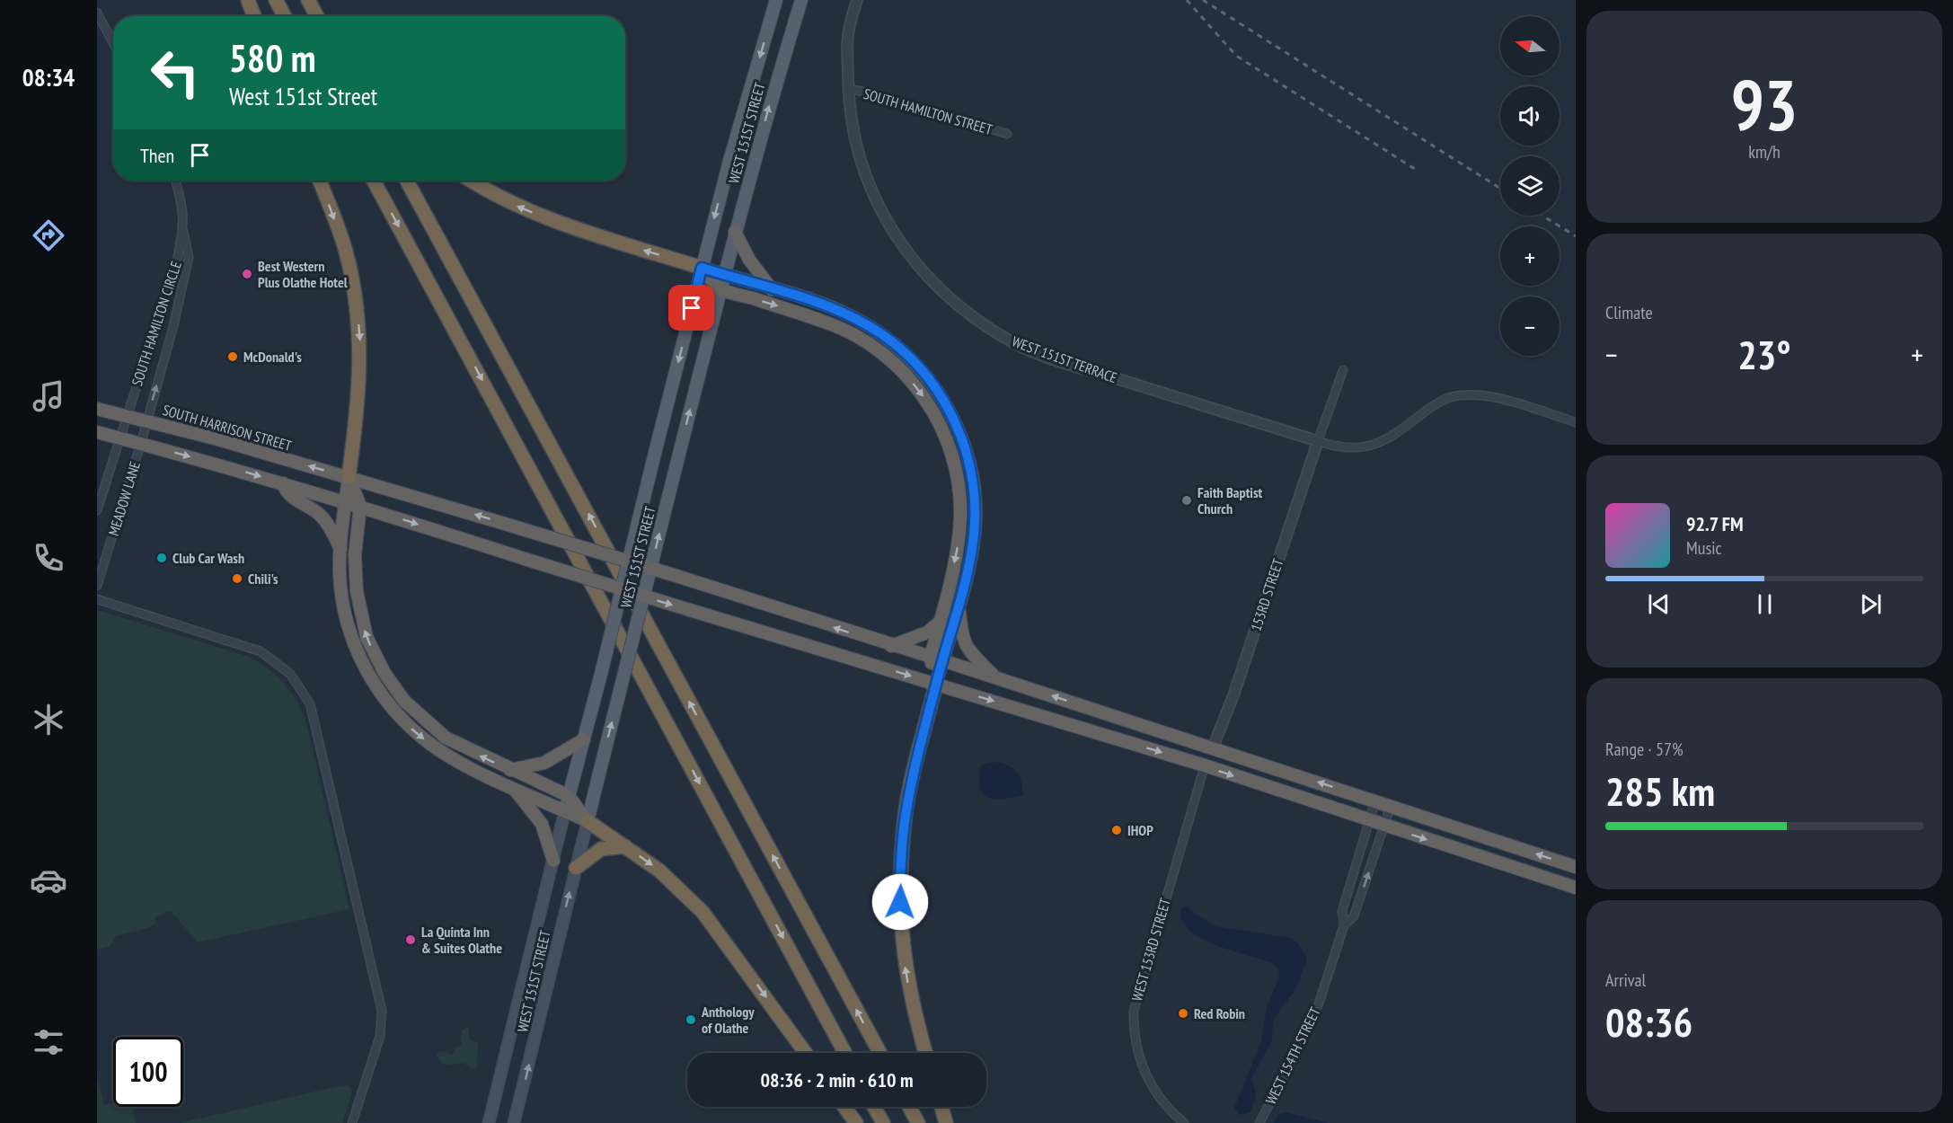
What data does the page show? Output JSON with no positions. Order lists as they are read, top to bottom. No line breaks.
{"streets":{"highway":["SOUTH HARRISON STREET"],"main road":["WEST 151ST STREET"],"street":["SOUTH HAMILTON STREET","SOUTH HAMILTON CIRCLE","WEST 151ST TERRACE","MEADOW LANE","153RD STREET","WEST 153RD STREET","WEST 154TH STREET"]},"crossings":[["SOUTH HAMILTON STREET","WEST 151ST TERRACE"],["SOUTH HAMILTON CIRCLE","SOUTH HARRISON STREET"],["SOUTH HAMILTON CIRCLE","MEADOW LANE"],["WEST 151ST TERRACE","153RD STREET"],["SOUTH HARRISON STREET","MEADOW LANE"],["SOUTH HARRISON STREET","153RD STREET"],["SOUTH HARRISON STREET","WEST 154TH STREET"]],"places":["Best Western Plus Olathe Hotel","McDonald's","Faith Baptist Church","Club Car Wash","Chili's","IHOP","La Quinta Inn & Suites Olathe","Red Robin","Anthology of Olathe"],"north":"left","page":{"tabs":"08:34","tile":[["93","km/h"],"Climate",["Range · 57%","285 km"],["Arrival","08:36"]],"map_buttons":["+","−"],"turn":["580 m","West 151st Street"],"then":"Then","heat":["−","23°","+"],"song":["92.7 FM","Music"],"limit":"100","trip":"08:36 · 2 min · 610 m"}}
